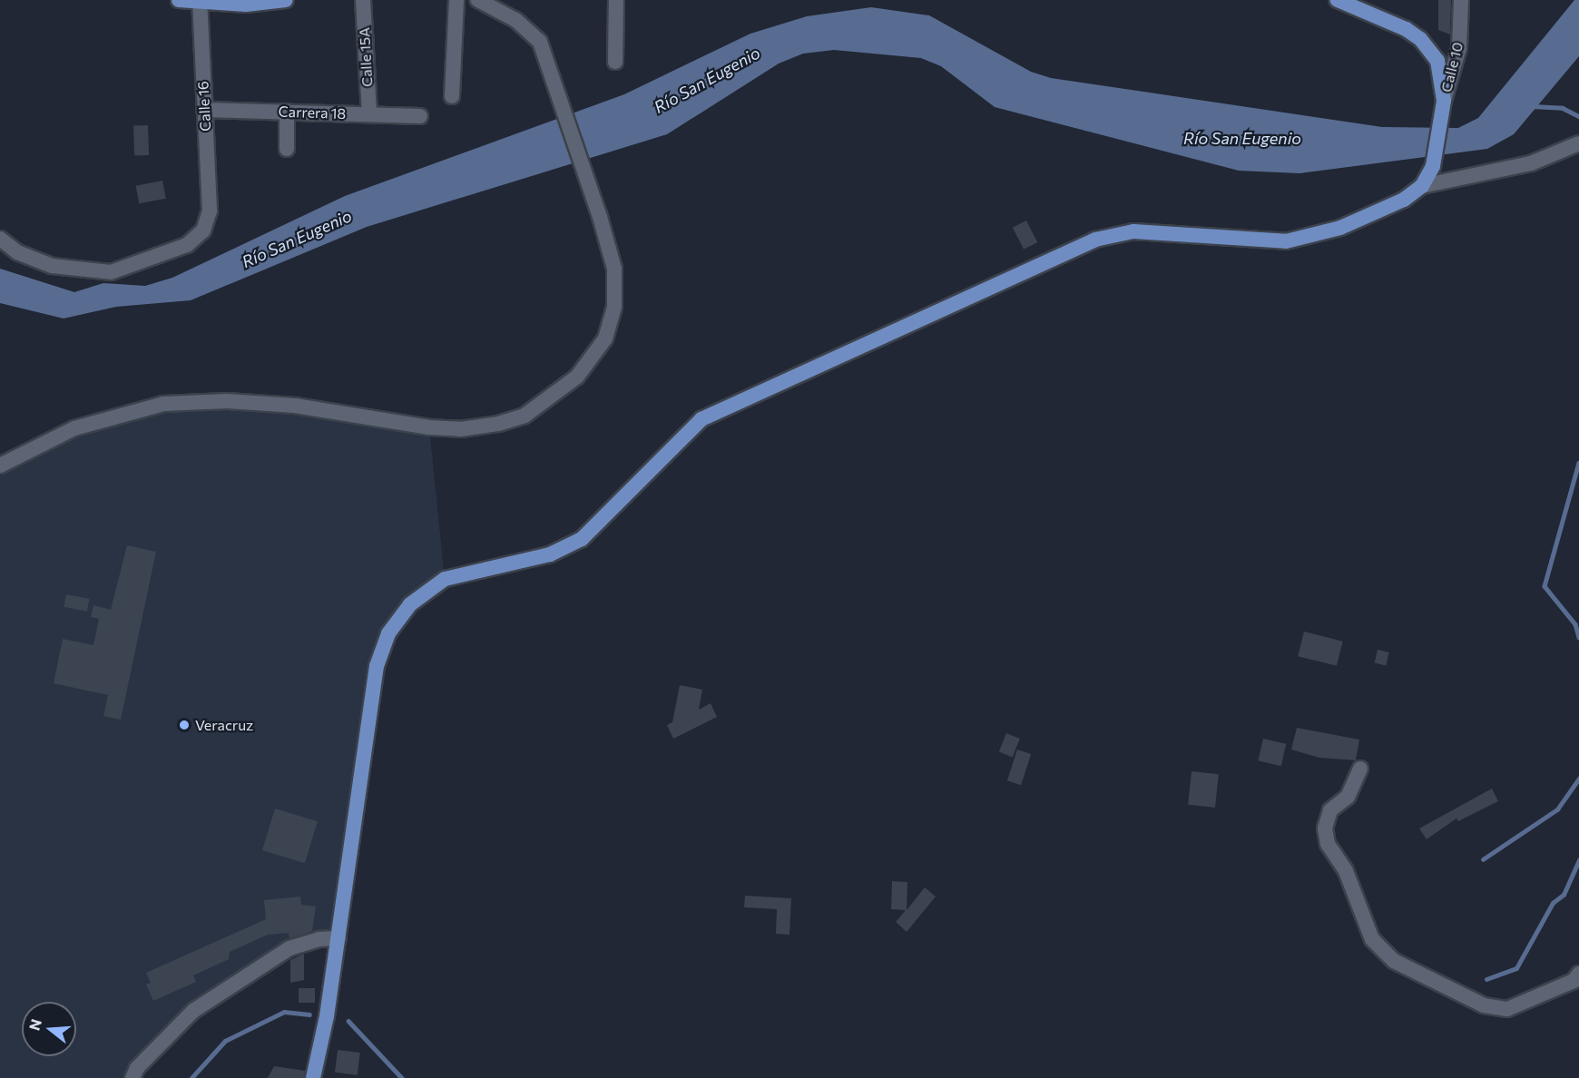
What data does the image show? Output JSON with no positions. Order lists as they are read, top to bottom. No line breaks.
{"streets":{"street":["Calle 15A","Calle 10","Calle 16","Carrera 18"]},"crossings":[["Calle 15A","Carrera 18"],["Calle 16","Carrera 18"]],"water":["Río San Eugenio"],"places":["Veracruz"],"north":"left"}
